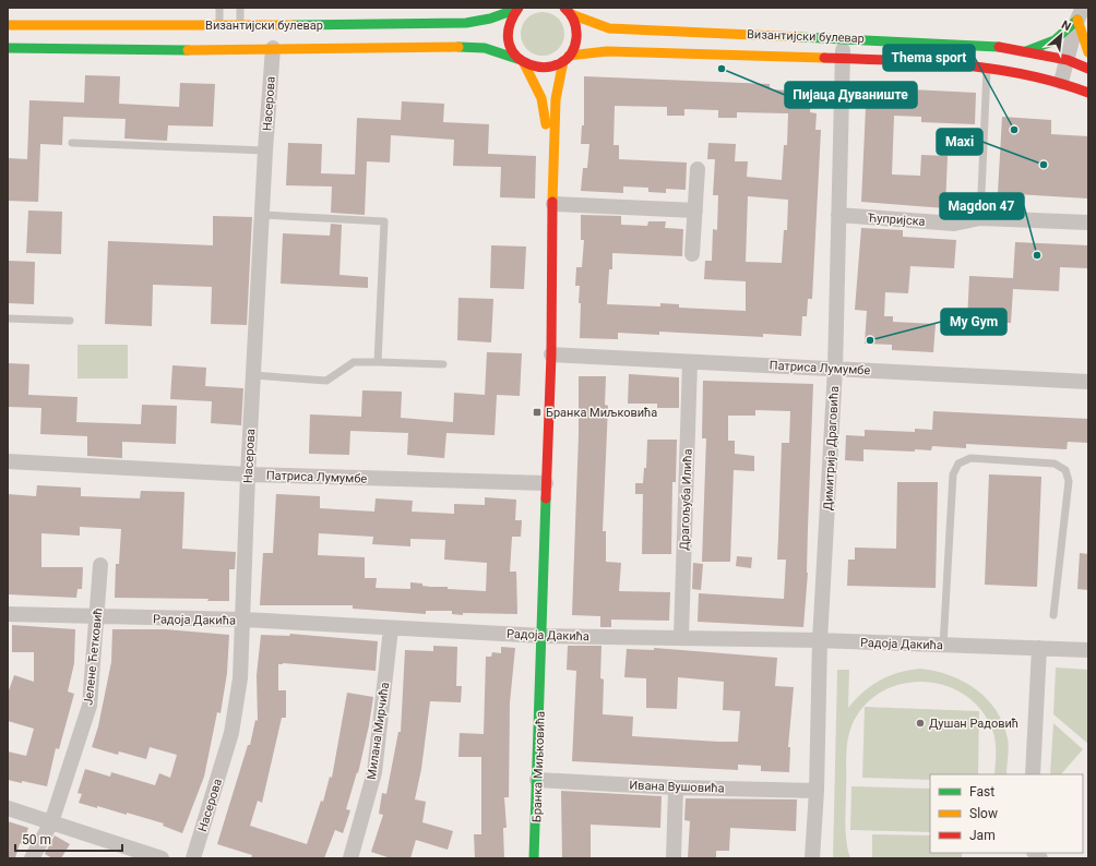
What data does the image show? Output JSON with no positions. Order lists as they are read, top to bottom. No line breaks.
{"streets":{"street":["Византијски булевар","Насерова","Ћупријска","Патриса Лумумбе","Димитрија Драговића","Драгољуба Илића","Радоја Дакића","Јелене Ћетковић","Милана Мирчића","Бранка Миљковића","Ивана Вушовића"]},"crossings":[["Византијски булевар","Насерова"],["Византијски булевар","Димитрија Драговића"],["Византијски булевар","Бранка Миљковића"],["Насерова","Патриса Лумумбе"],["Насерова","Радоја Дакића"],["Ћупријска","Димитрија Драговића"],["Патриса Лумумбе","Димитрија Драговића"],["Патриса Лумумбе","Драгољуба Илића"],["Патриса Лумумбе","Бранка Миљковића"],["Димитрија Драговића","Радоја Дакића"],["Димитрија Драговића","Ивана Вушовића"],["Драгољуба Илића","Радоја Дакића"],["Радоја Дакића","Јелене Ћетковић"],["Радоја Дакића","Милана Мирчића"],["Радоја Дакића","Бранка Миљковића"],["Бранка Миљковића","Ивана Вушовића"]],"places":{"other":["Пијаца Дуваниште","Thema sport","Maxi","Magdon 47","My Gym","Душан Радовић"],"transit":["Бранка Миљковића"]},"legend":["Fast","Slow","Jam"],"scale_bar":"50 m","north":"top right"}
